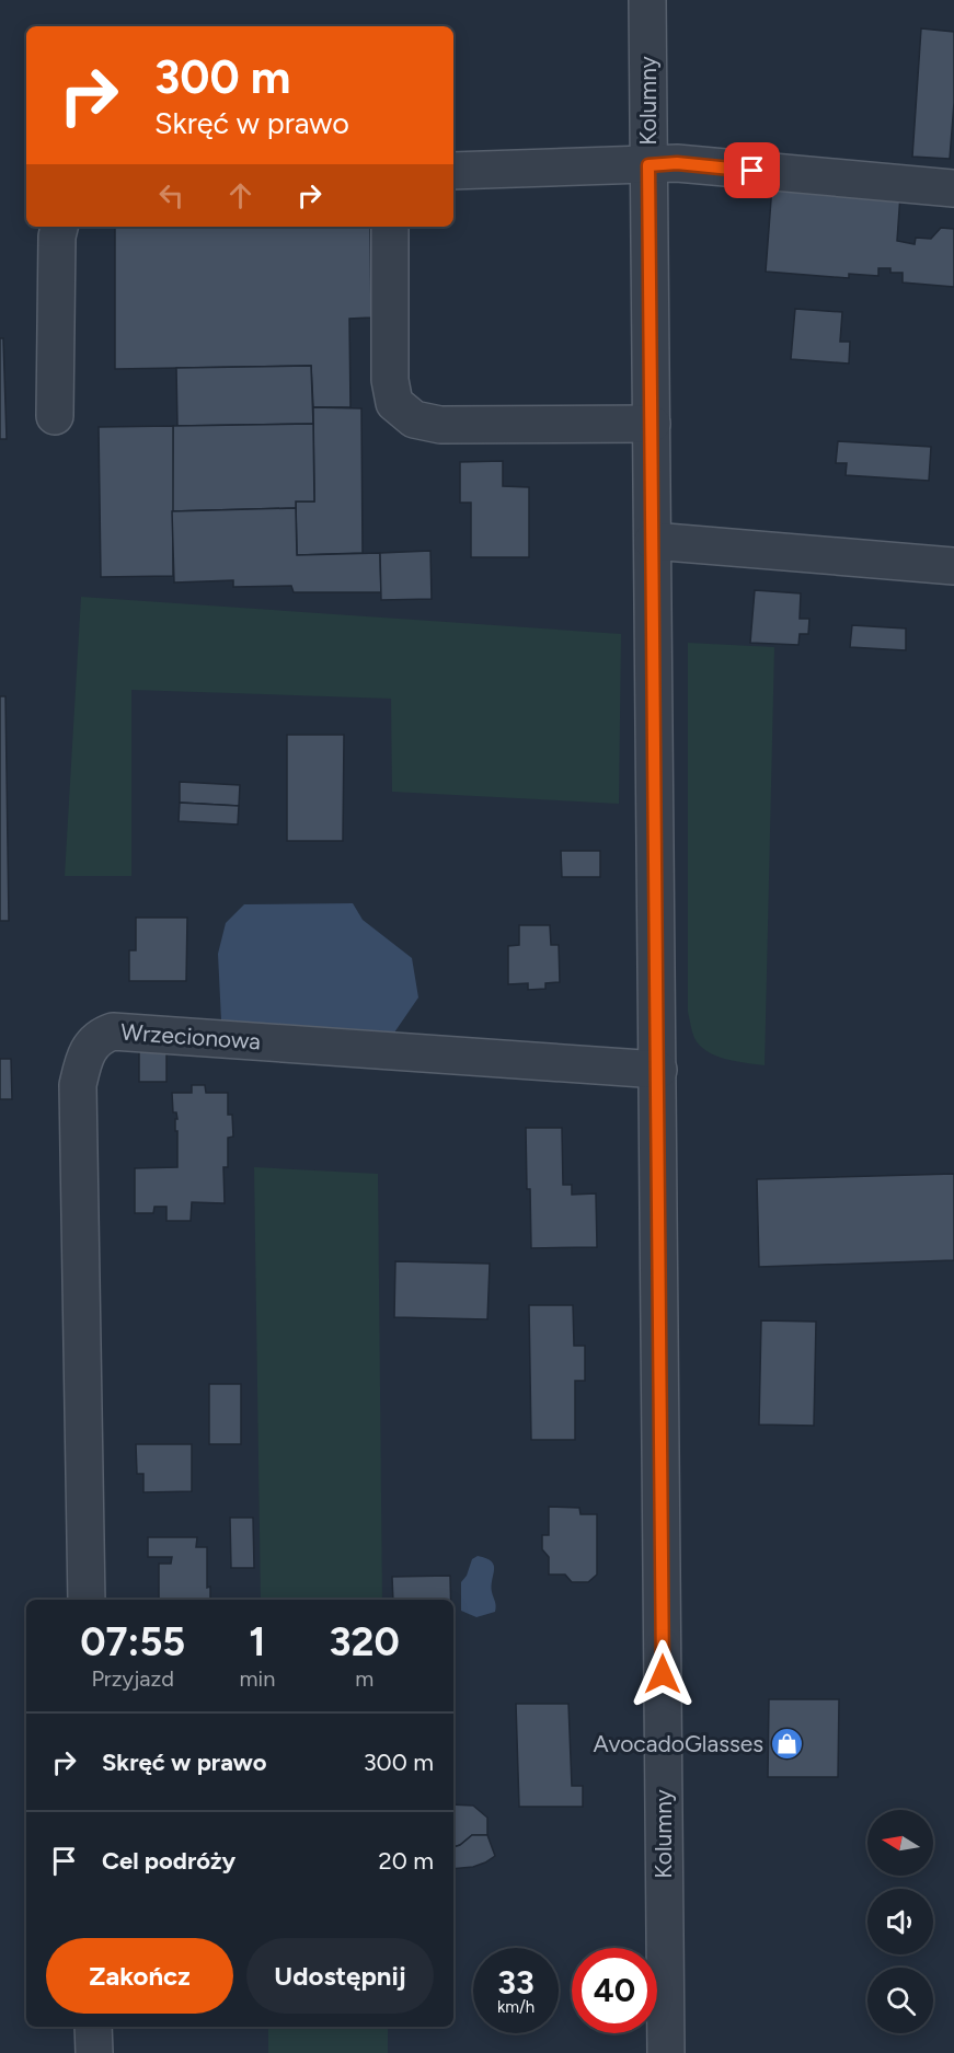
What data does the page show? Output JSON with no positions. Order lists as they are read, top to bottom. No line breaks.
{"streets":{"street":["Kolumny","Wrzecionowa"]},"crossings":[["Kolumny","Wrzecionowa"]],"places":{"shop":["AvocadoGlasses"]},"north":"left","page":{"turn":["300 m","Skręć w prawo"],"eta":["07:55","Przyjazd","1","min","320","m"],"list":[{"name":"Skręć w prawo","value":"300 m"},{"name":"Cel podróży","value":"20 m"}],"buttons":["Zakończ","Udostępnij"],"speed":"33 km/h","limit":"40"}}
